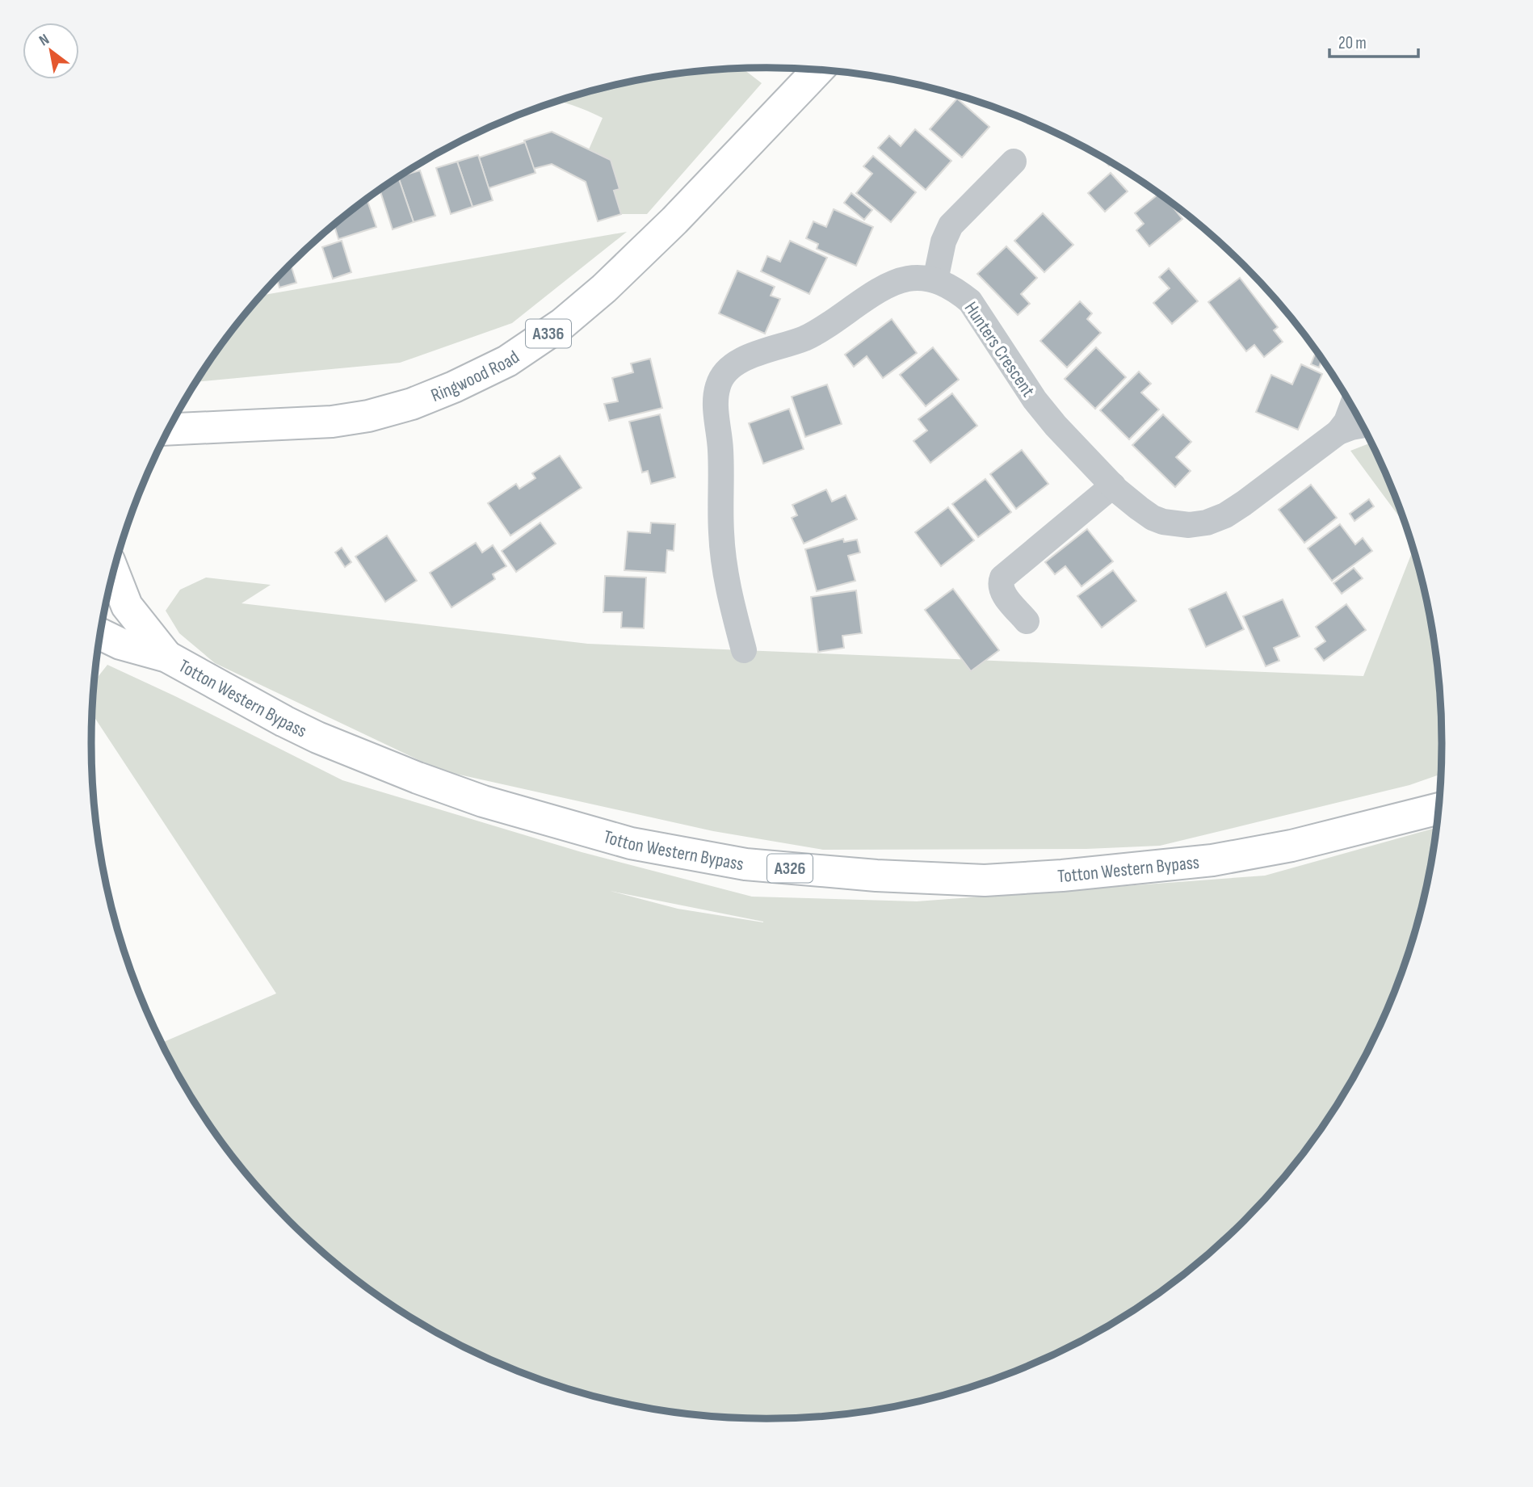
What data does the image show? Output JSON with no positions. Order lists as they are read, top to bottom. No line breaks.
{"streets":{"main road":["A336","Ringwood Road","Totton Western Bypass","A326"],"street":["Hunters Crescent"]},"scale_bar":"20 m","north":"top left"}
